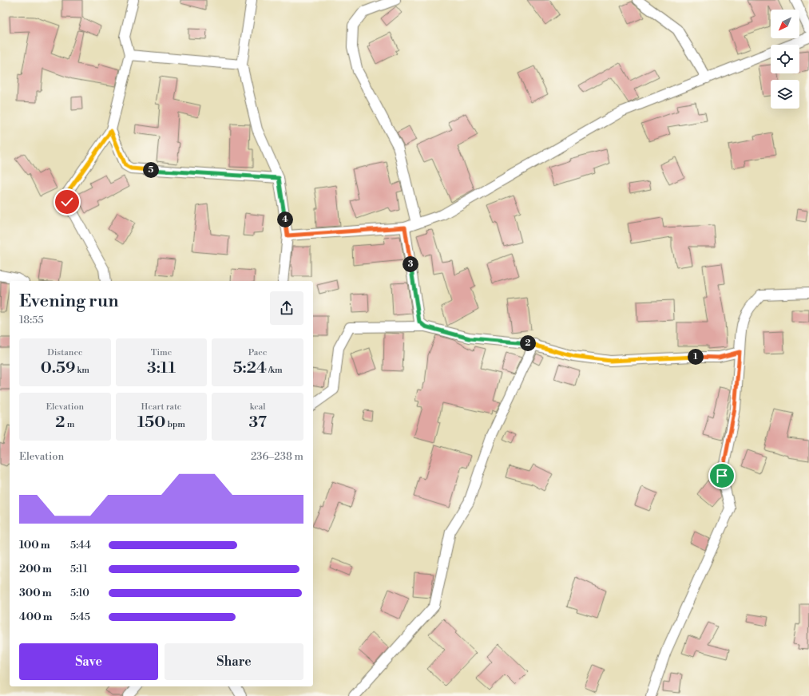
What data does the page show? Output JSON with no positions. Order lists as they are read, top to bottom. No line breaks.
{"north":"bottom left","page":{"pins":["5","4","3","2","1"],"heading":["Evening run","18:55"],"stats":[["Distance","0.59 km"],["Time","3:11"],["Pace","5:24 /km"],["Elevation","2 m"],["Heart rate","150 bpm"],["kcal","37"]],"chart":["Elevation","236–238 m"],"list":[{"name":"100 m","note":"5:44"},{"name":"200 m","note":"5:11"},{"name":"300 m","note":"5:10"},{"name":"400 m","note":"5:45"}],"buttons":["Save","Share"]}}
